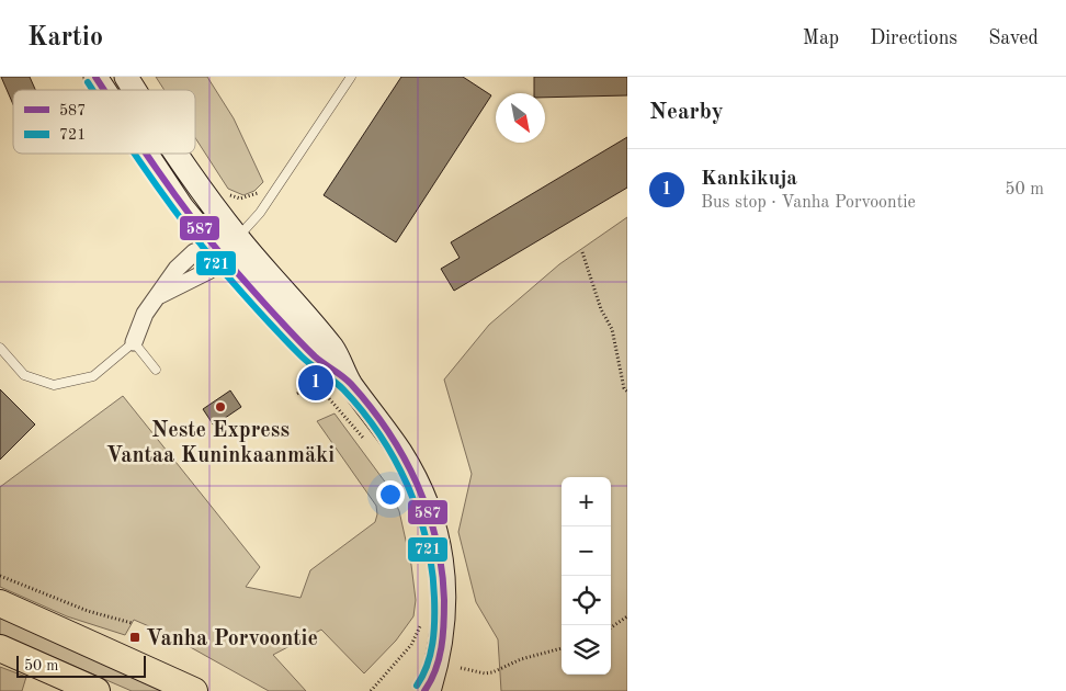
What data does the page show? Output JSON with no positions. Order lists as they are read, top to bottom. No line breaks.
{"places":{"other":["Neste Express Vantaa Kuninkaanmäki"],"transit":["Vanha Porvoontie"]},"lines":["transit line 587","transit line 721"],"legend":["587","721"],"scale_bar":"50 m","north":"bottom right","page":{"header":"Kartio","nav":["Map","Directions","Saved"],"heading":"Nearby","list":[{"mark":"1","name":"Kankikuja","note":"Bus stop · Vanha Porvoontie","value":"50 m"}],"pins":"1","map_buttons":["+","−"],"scale":"50 m"}}
